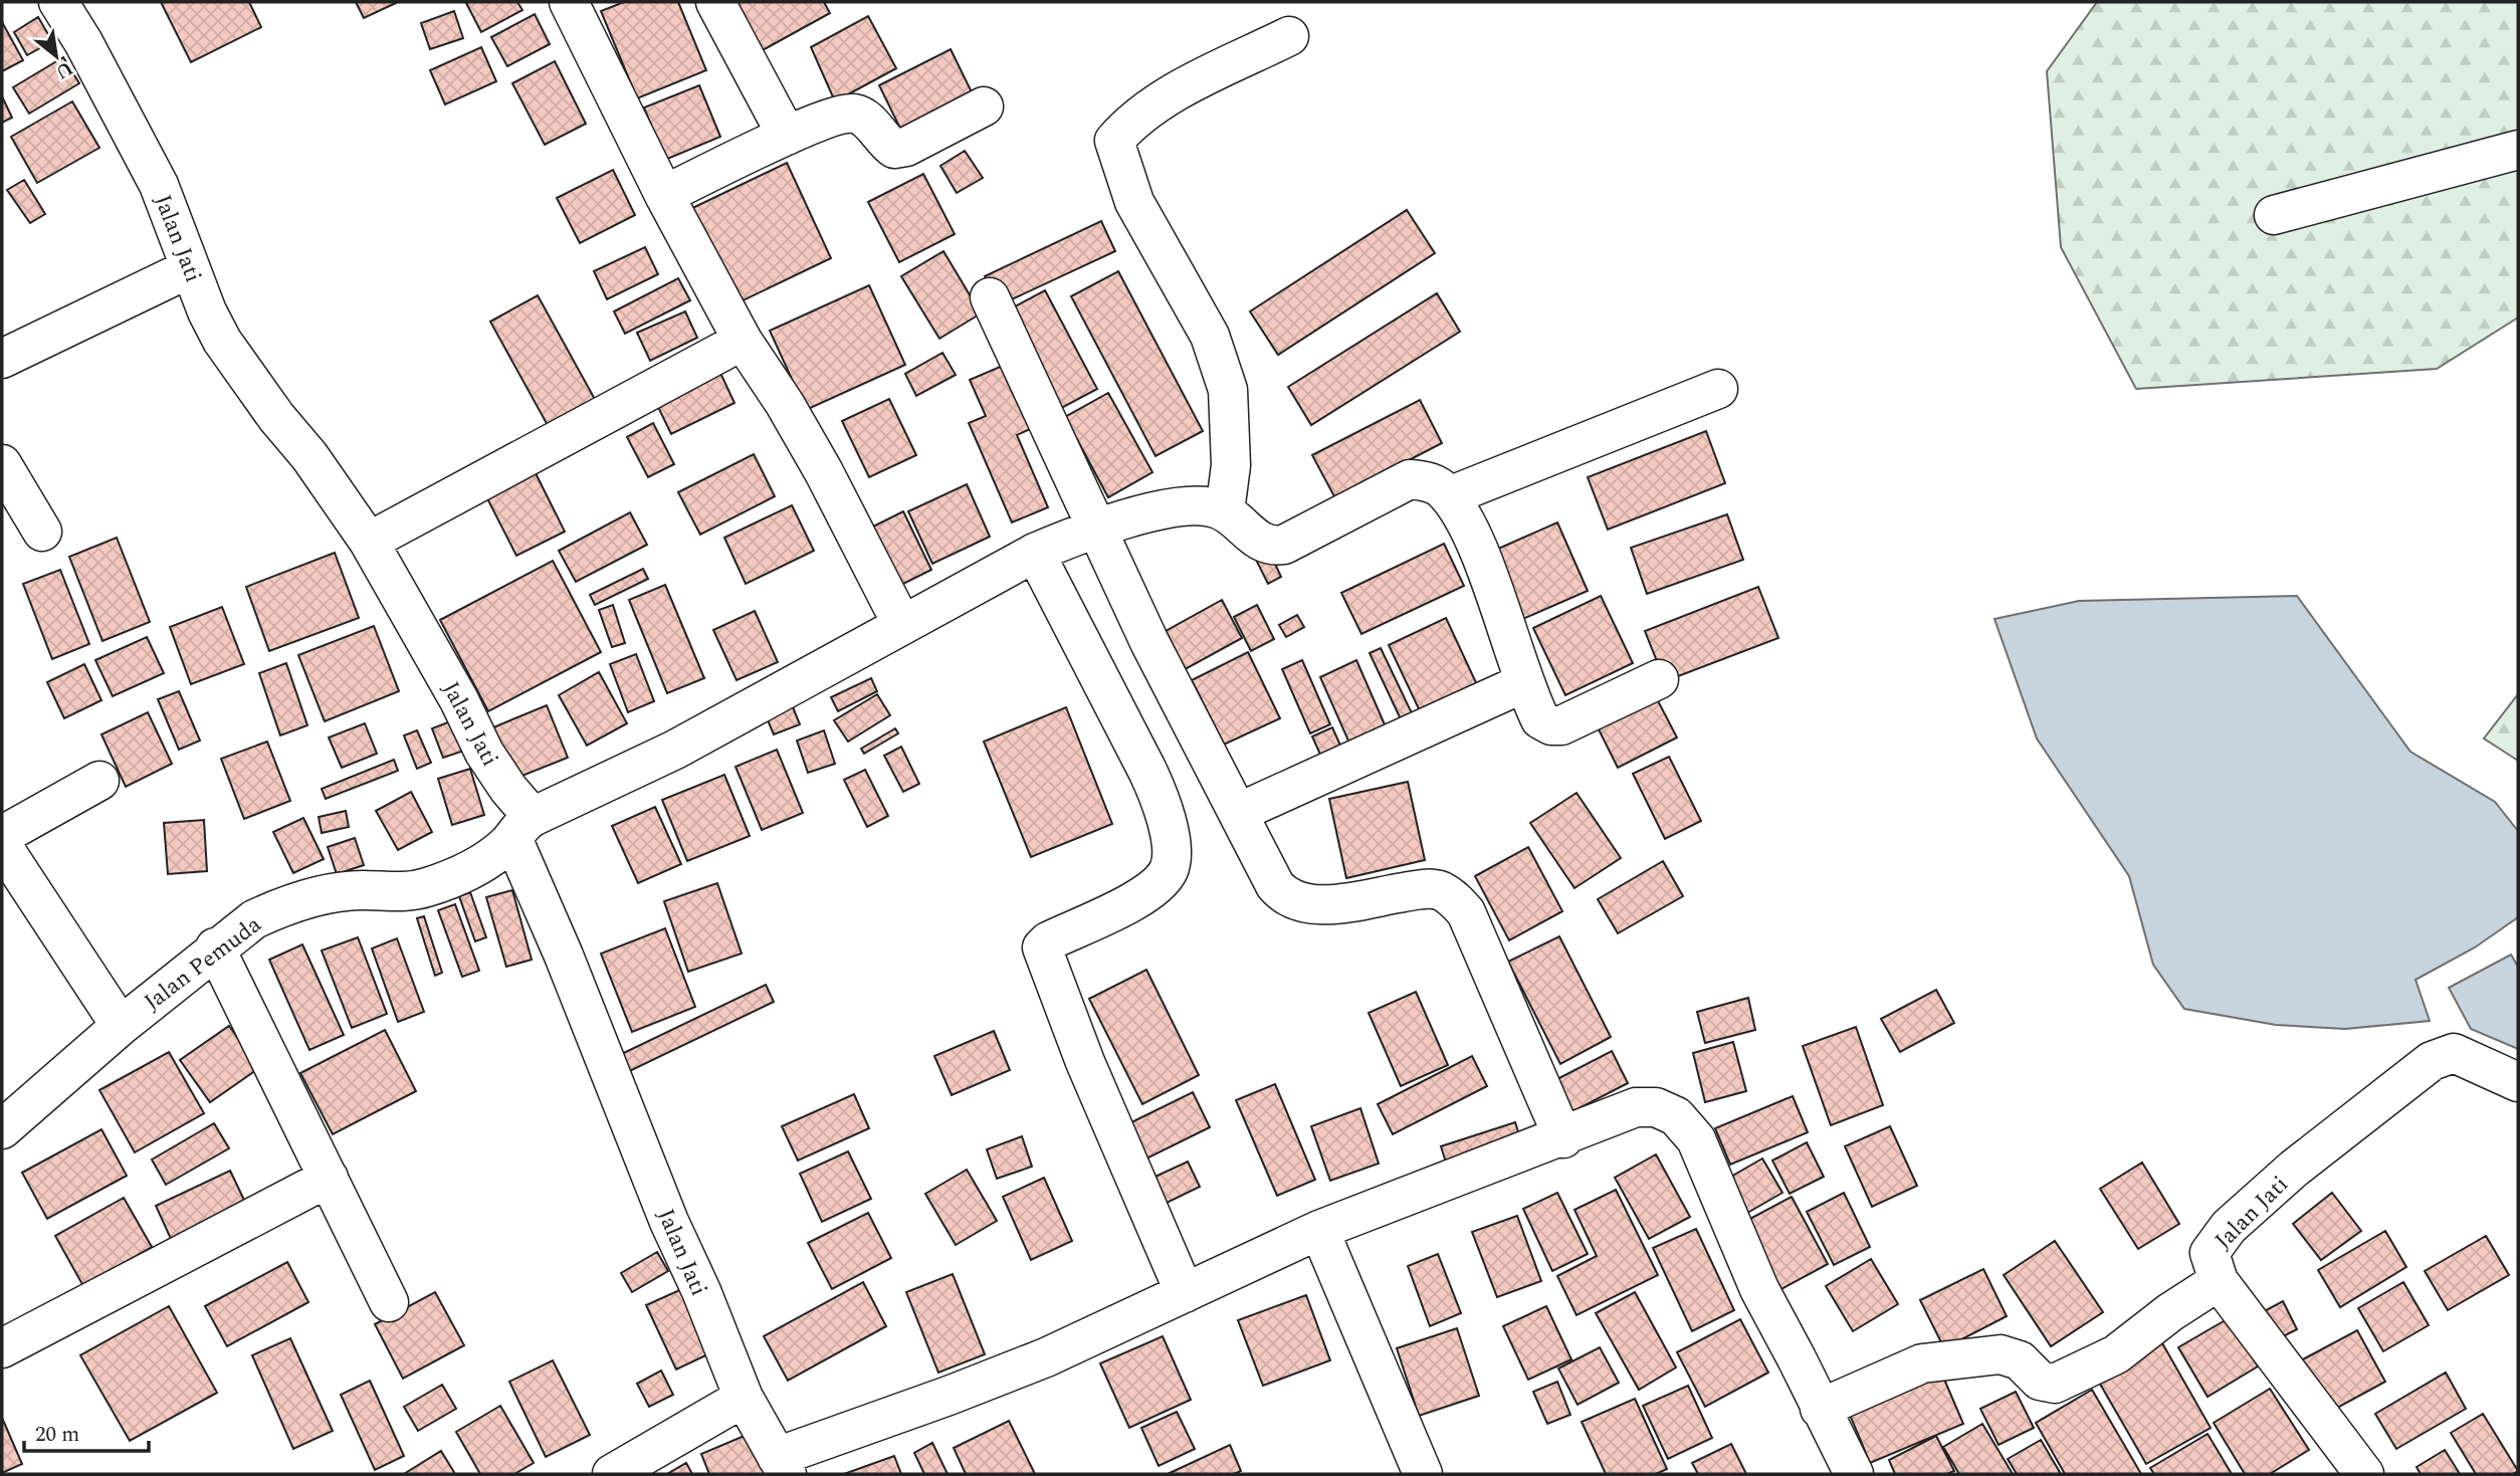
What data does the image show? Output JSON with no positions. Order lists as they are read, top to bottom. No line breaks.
{"streets":{"street":["Jalan Jati","Jalan Pemuda"]},"crossings":[["Jalan Jati","Jalan Pemuda"]],"scale_bar":"20 m","north":"bottom right"}
